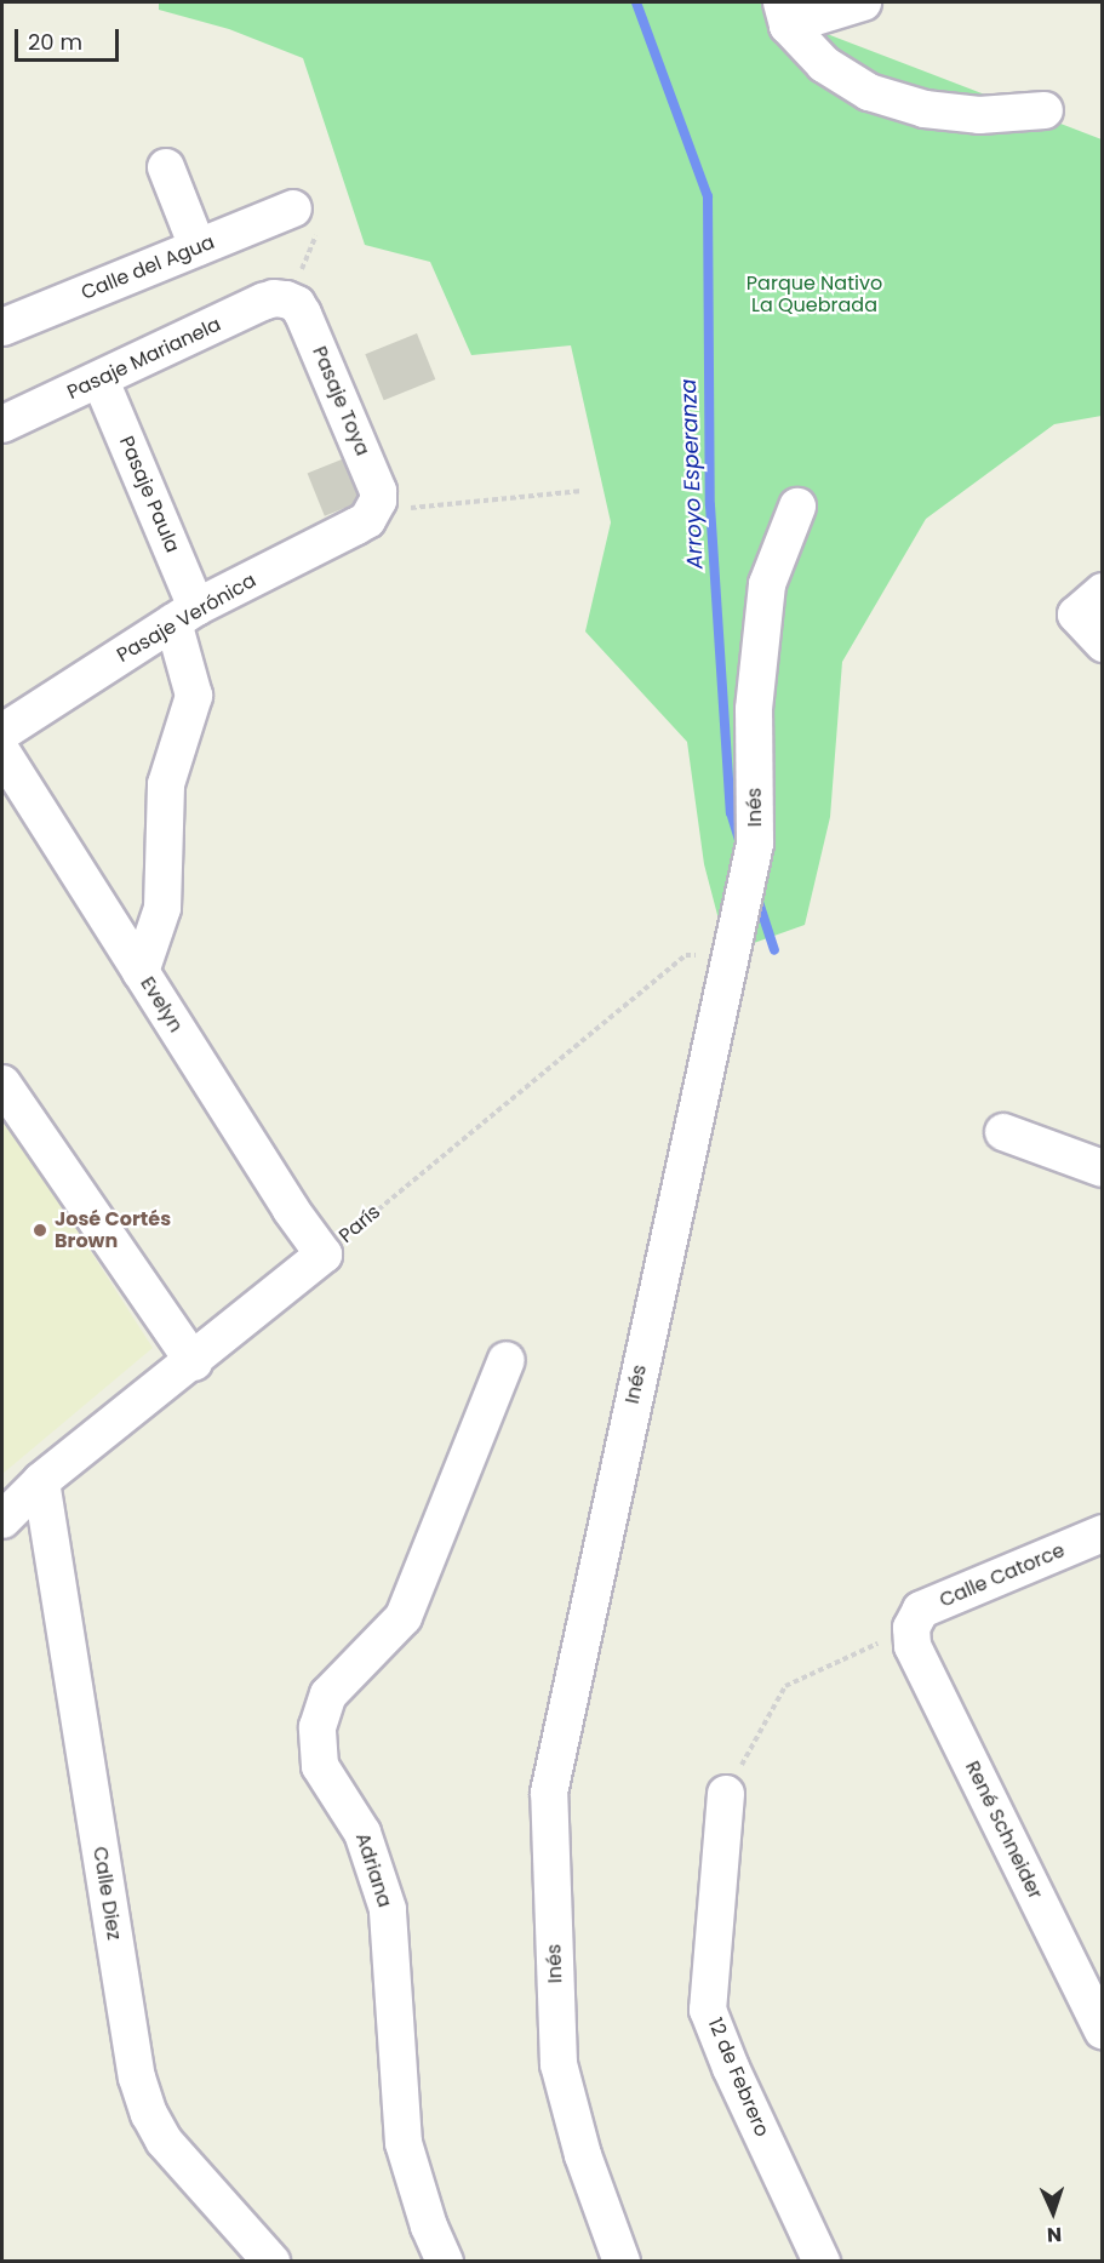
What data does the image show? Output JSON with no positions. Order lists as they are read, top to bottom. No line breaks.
{"streets":{"street":["Calle del Agua","Pasaje Marianela","Pasaje Toya","Pasaje Paula","Pasaje Verónica","Inés","Evelyn","París","Calle Catorce","René Schneider","Adriana","Calle Diez","12 de Febrero"]},"crossings":[["Pasaje Marianela","Pasaje Toya"],["Pasaje Marianela","Pasaje Paula"],["Pasaje Toya","Pasaje Verónica"],["Pasaje Paula","Pasaje Verónica"],["Pasaje Paula","Evelyn"],["Inés","París"],["Evelyn","París"],["París","Calle Diez"],["Calle Catorce","René Schneider"]],"water":["Arroyo Esperanza"],"parks":["Parque Nativo La Quebrada"],"places":["José Cortés Brown"],"scale_bar":"20 m","north":"bottom"}
